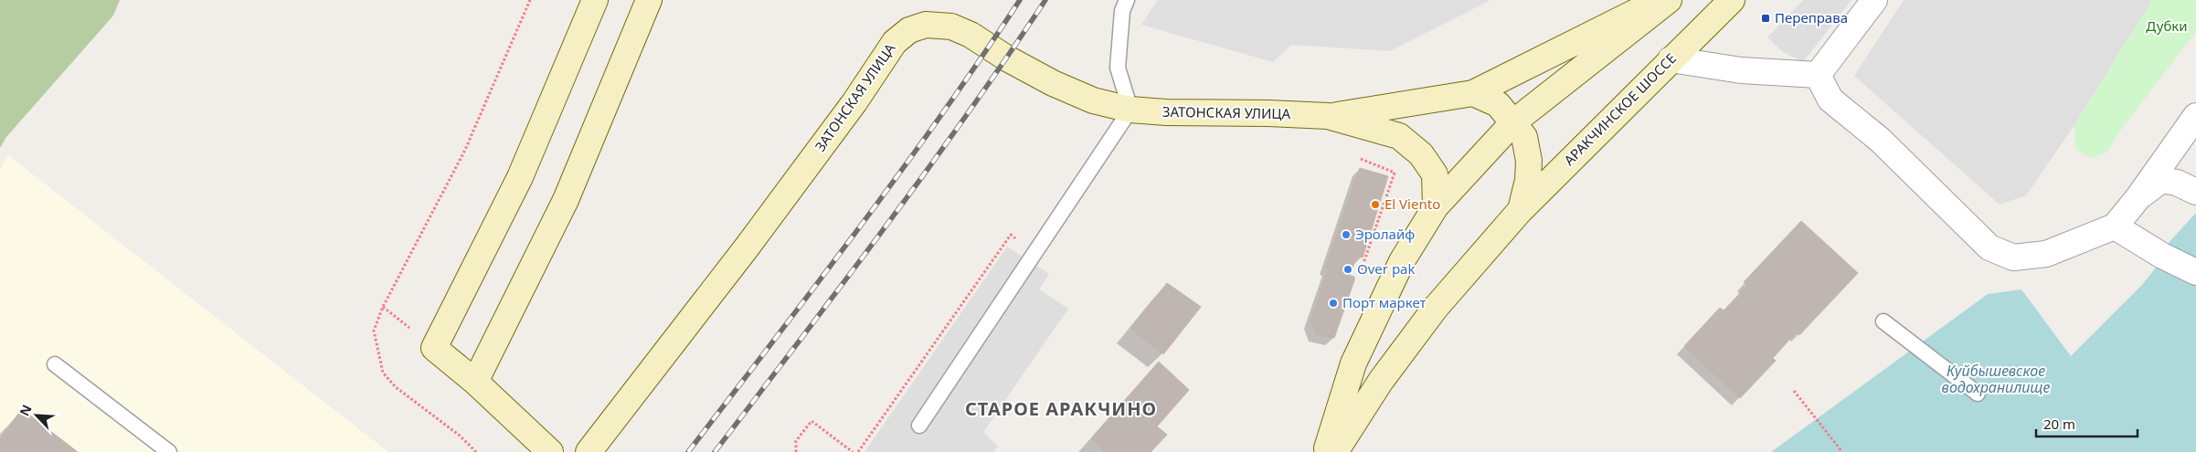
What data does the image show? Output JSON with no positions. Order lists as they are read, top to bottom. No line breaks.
{"streets":{"main road":["ЗАТОНСКАЯ УЛИЦА","АРАКЧИНСКОЕ ШОССЕ"]},"districts":["СТАРОЕ АРАКЧИНО"],"water":["Куйбышевское водохранилище"],"parks":["Дубки"],"places":{"transit":["Переправа"],"other":["El Viento","Эролайф","Over pak","Порт маркет"]},"scale_bar":"20 m","north":"top left"}
